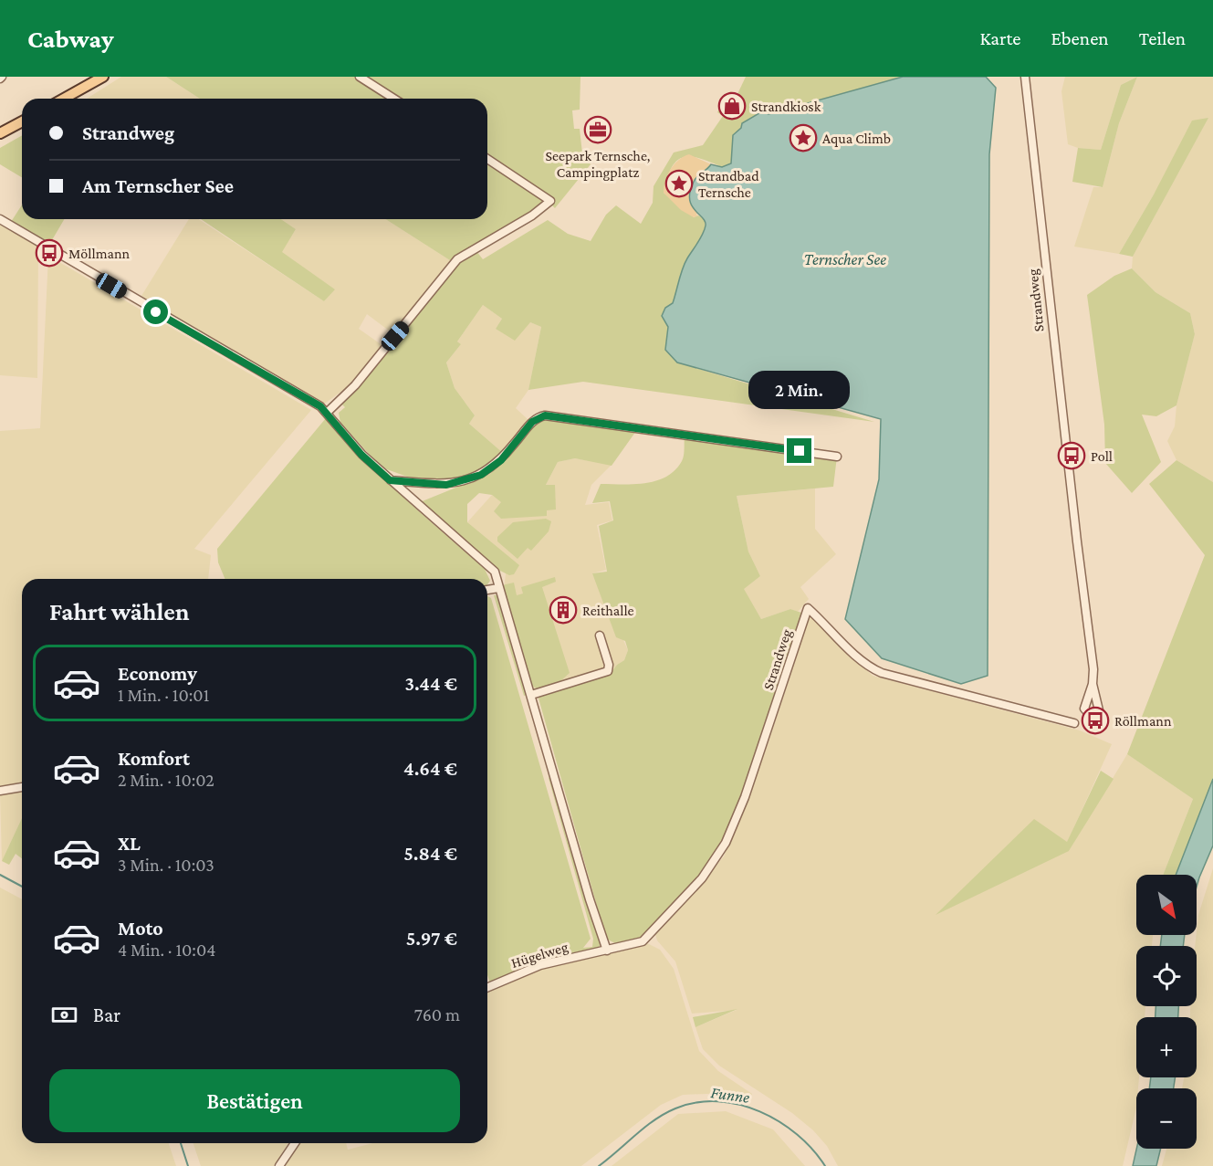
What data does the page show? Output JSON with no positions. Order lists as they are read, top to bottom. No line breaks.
{"streets":{"street":["Strandweg","Hügelweg"]},"crossings":[["Strandweg","Hügelweg"]],"water":["Ternscher See","Funne"],"places":{"shop":["Strandkiosk"],"office":["Seepark Ternsche, Campingplatz"],"place":["Aqua Climb","Strandbad Ternsche"],"bus stop":["Möllmann","Poll","Röllmann"],"building":["Reithalle"]},"north":"bottom right","page":{"header":"Cabway","nav":["Karte","Ebenen","Teilen"],"banner":["Strandweg","Am Ternscher See"],"bubble":"2 Min.","heading":"Fahrt wählen","list":[{"name":"Economy","note":"1 Min. · 10:01","value":"3.44 €"},{"name":"Komfort","note":"2 Min. · 10:02","value":"4.64 €"},{"name":"XL","note":"3 Min. · 10:03","value":"5.84 €"},{"name":"Moto","note":"4 Min. · 10:04","value":"5.97 €"}],"map_buttons":["+","−"],"pay":["Bar","760 m"],"buttons":"Bestätigen"}}
